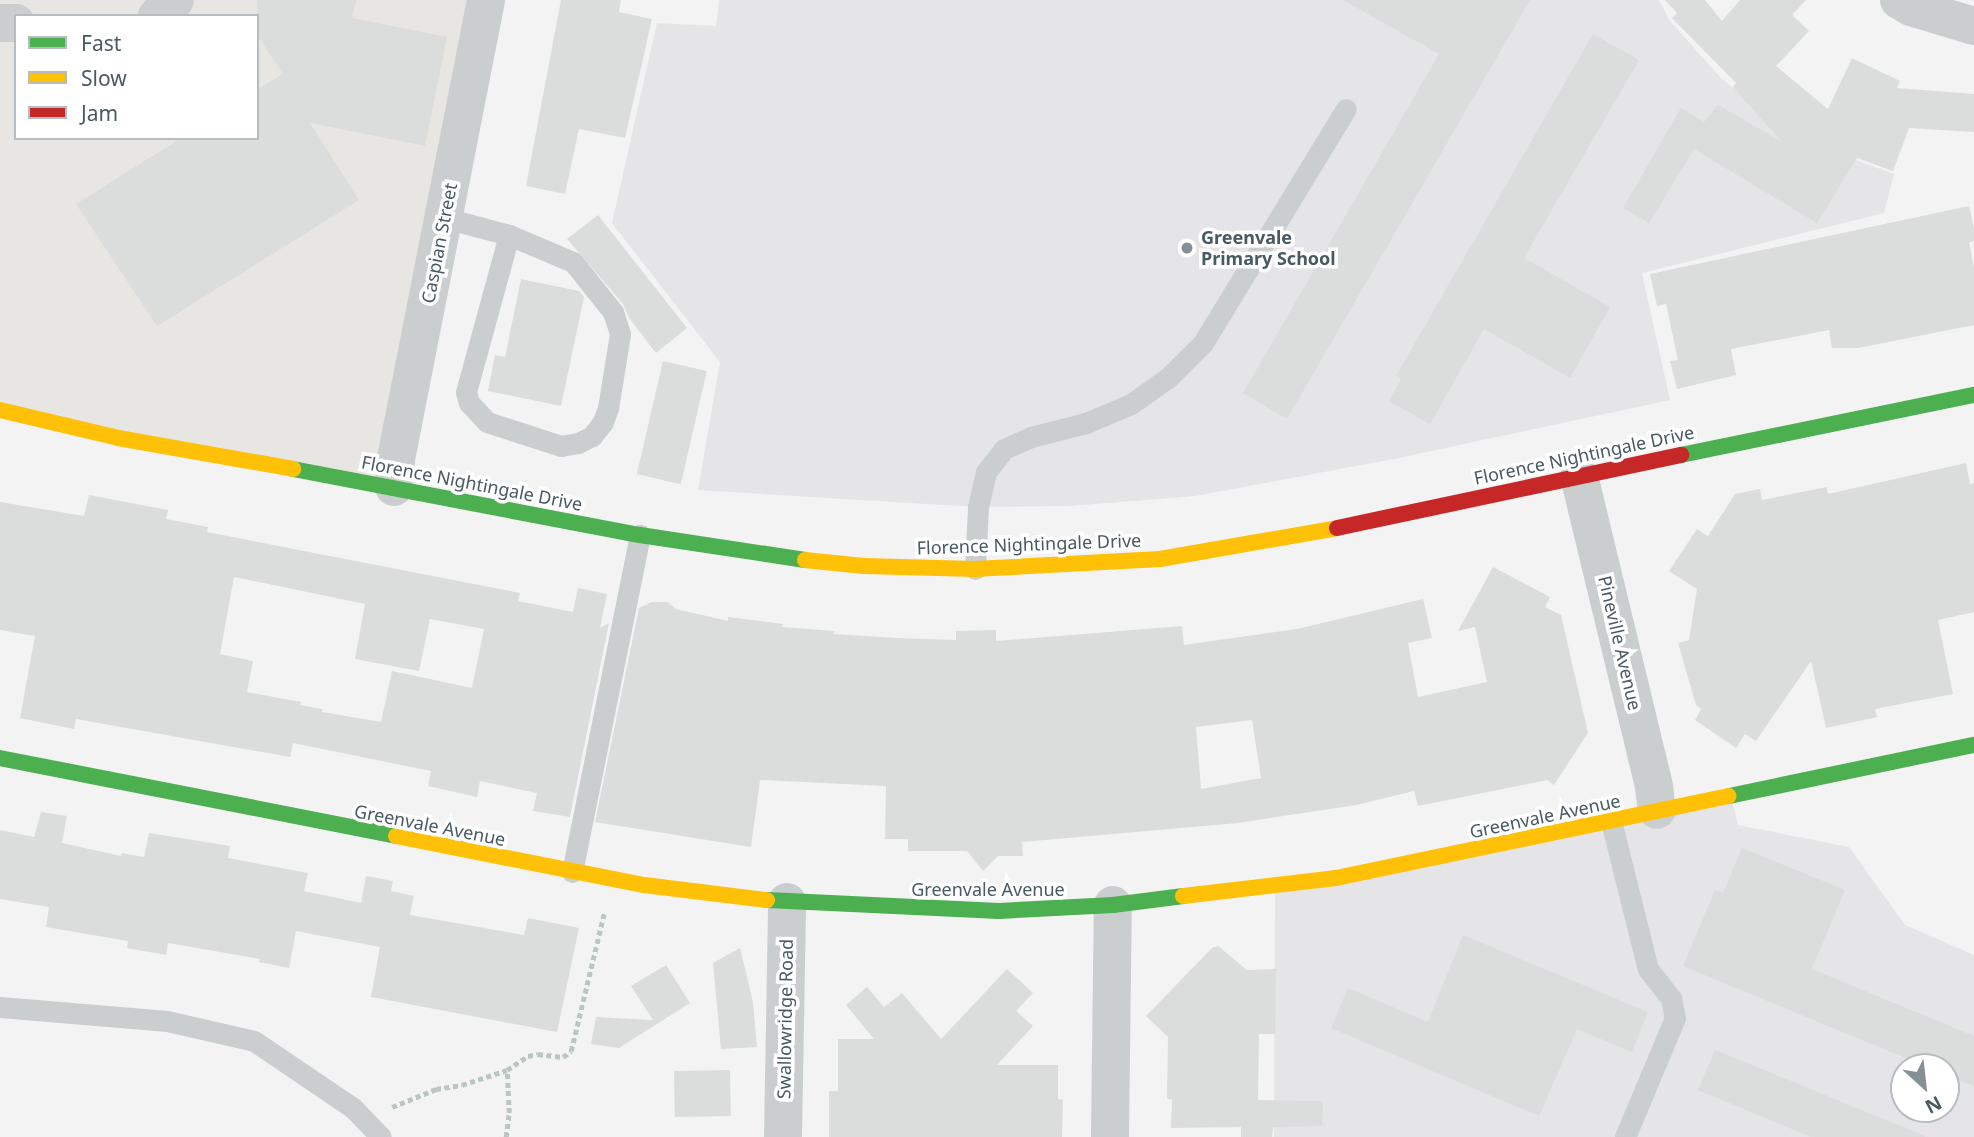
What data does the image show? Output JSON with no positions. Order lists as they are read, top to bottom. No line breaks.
{"streets":{"street":["Caspian Street","Florence Nightingale Drive","Pineville Avenue","Greenvale Avenue","Swallowridge Road"]},"crossings":[["Caspian Street","Florence Nightingale Drive"],["Florence Nightingale Drive","Pineville Avenue"],["Pineville Avenue","Greenvale Avenue"],["Greenvale Avenue","Swallowridge Road"]],"places":["Greenvale Primary School"],"legend":["Fast","Slow","Jam"],"north":"bottom right"}
